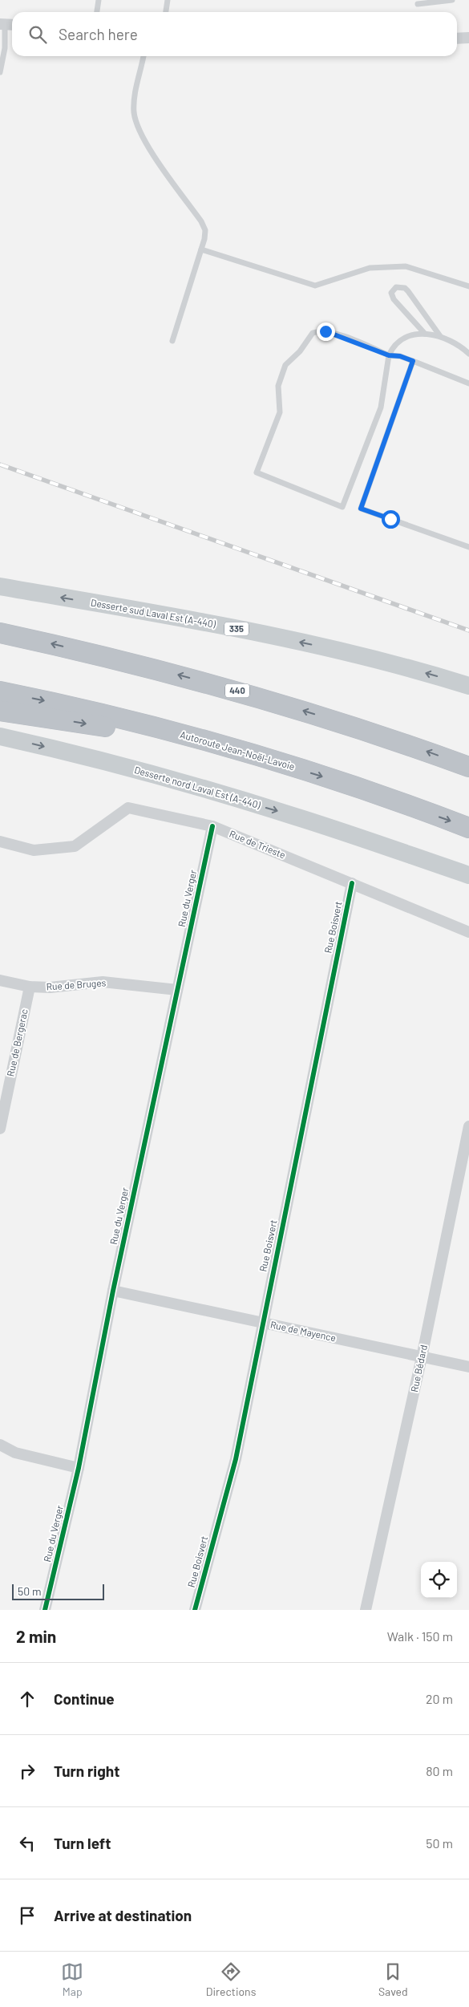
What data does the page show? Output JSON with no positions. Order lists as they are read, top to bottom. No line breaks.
{"streets":{"highway":["440","Autoroute Jean-Noël-Lavoie"],"main road":["Desserte sud Laval Est (A-440)","335","Desserte nord Laval Est (A-440)"],"street":["Rue de Trieste","Rue du Verger","Rue Boisvert","Rue de Bruges","Rue de Bergerac","Rue de Mayence","Rue Bédard"]},"crossings":[["Rue de Trieste","Rue du Verger"],["Rue de Trieste","Rue Boisvert"],["Rue du Verger","Rue de Bruges"],["Rue du Verger","Rue de Mayence"],["Rue Boisvert","Rue de Mayence"],["Rue de Bruges","Rue de Bergerac"],["Rue de Mayence","Rue Bédard"]],"one_way":["Desserte sud Laval Est (A-440)","Desserte nord Laval Est (A-440)"],"scale_bar":"50 m","page":{"search":"Search here","scale":"50 m","heading":["2 min","Walk · 150 m"],"list":[["Continue","20 m"],["Turn right","80 m"],["Turn left","50 m"],"Arrive at destination"],"nav":["Map","Directions","Saved"]}}
